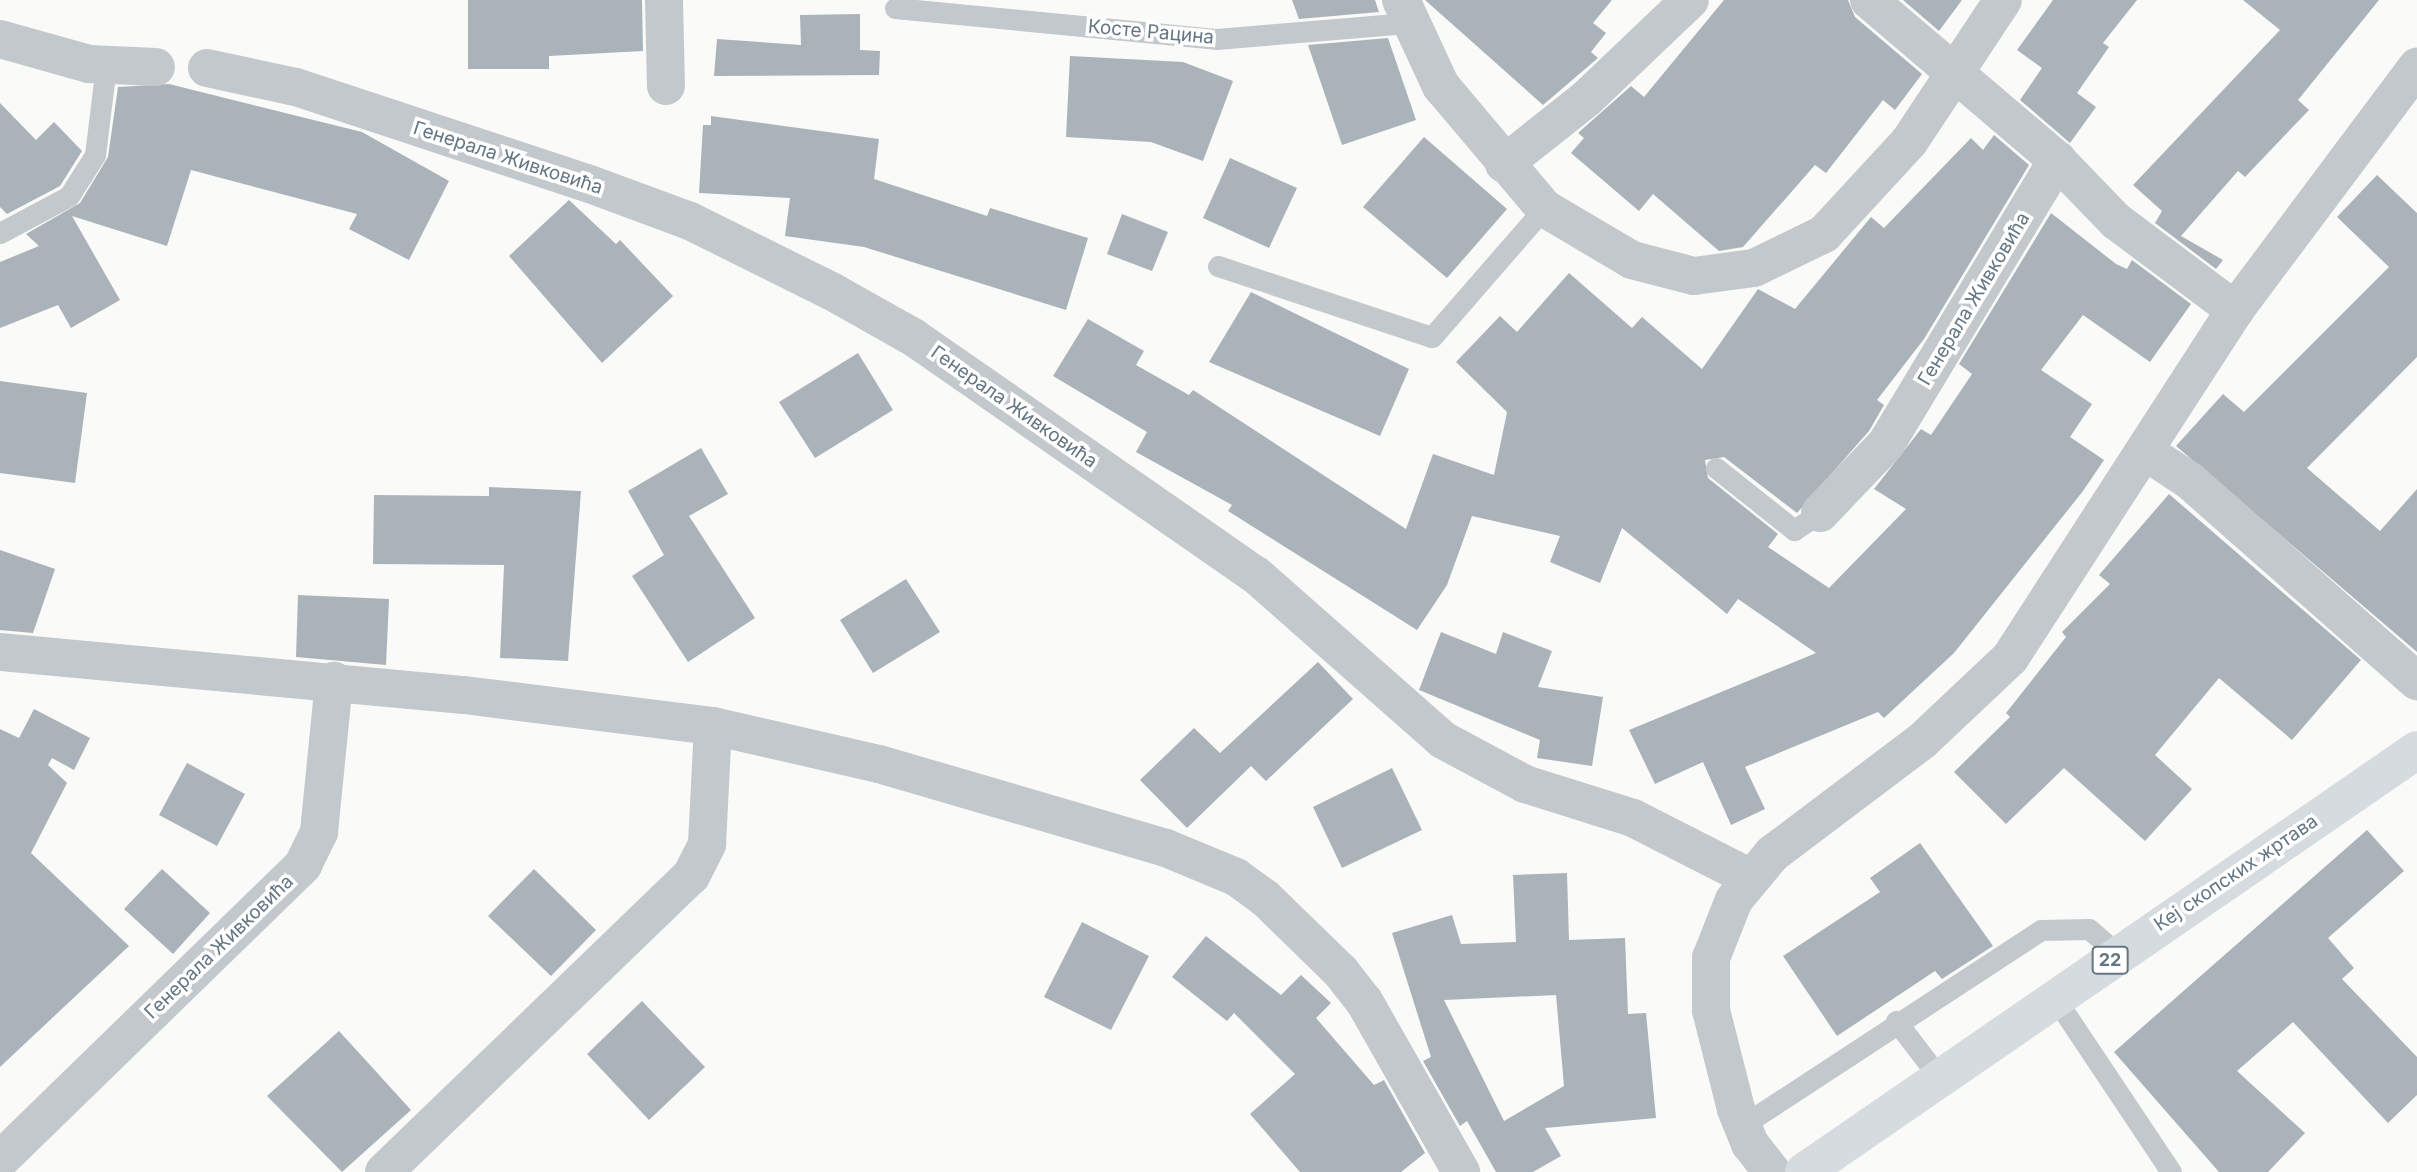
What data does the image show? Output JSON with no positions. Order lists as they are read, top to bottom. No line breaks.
{"streets":{"main road":["Кеј скопских жртава","22"],"street":["Косте Рацина","Генерала Живковића"]}}
